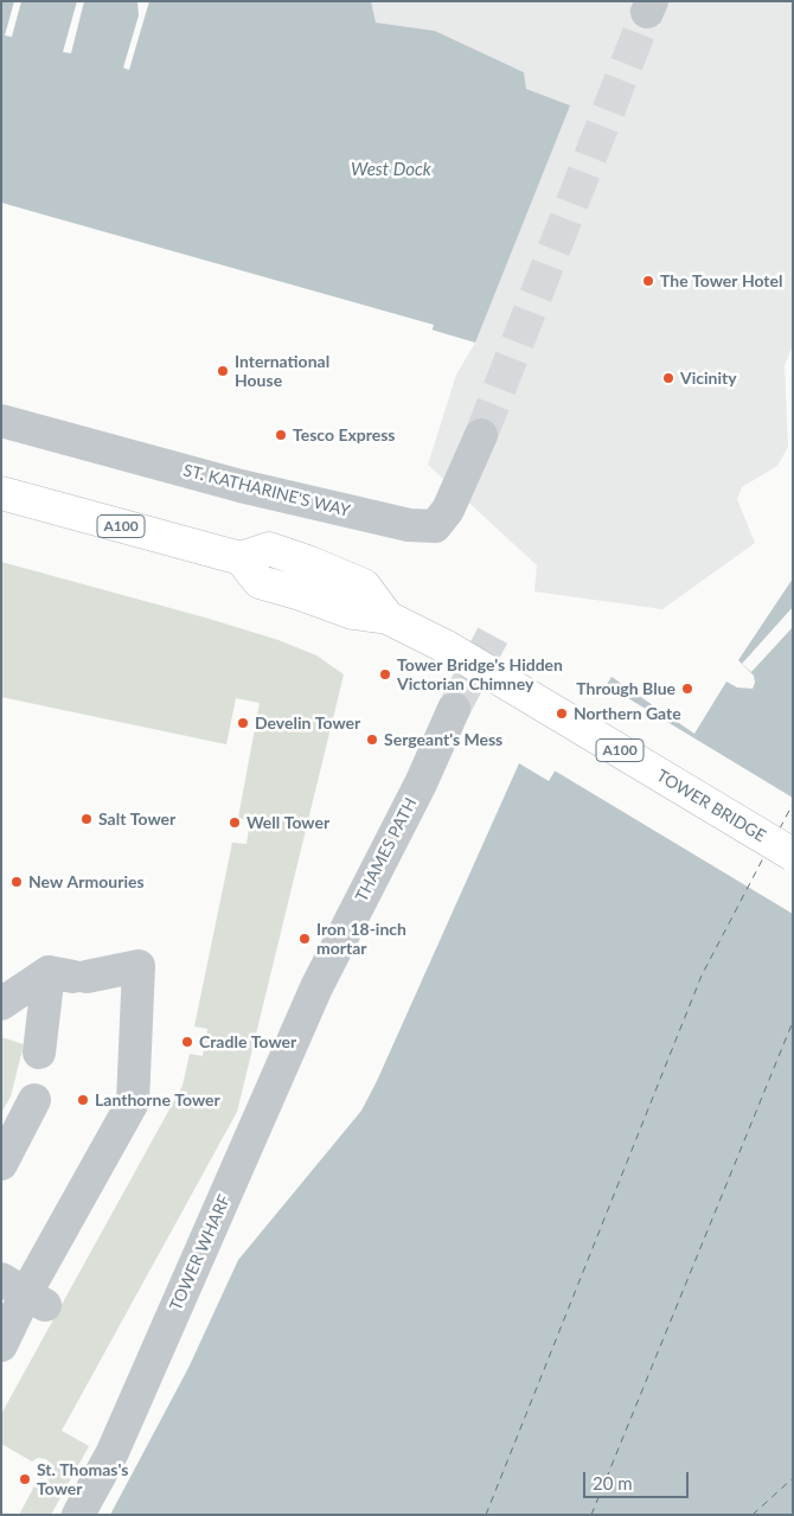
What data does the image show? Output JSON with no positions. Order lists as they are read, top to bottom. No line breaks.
{"streets":{"highway":["A100","TOWER BRIDGE"],"street":["ST. KATHARINE'S WAY","THAMES PATH","TOWER WHARF"]},"crossings":[["THAMES PATH","TOWER WHARF"]],"water":["West Dock"],"places":["The Tower Hotel","International House","Vicinity","Tesco Express","Tower Bridge's Hidden Victorian Chimney","Through Blue","Northern Gate","Develin Tower","Sergeant's Mess","Salt Tower","Well Tower","New Armouries","Iron 18-inch mortar","Cradle Tower","Lanthorne Tower","St. Thomas's Tower"],"scale_bar":"20 m"}
